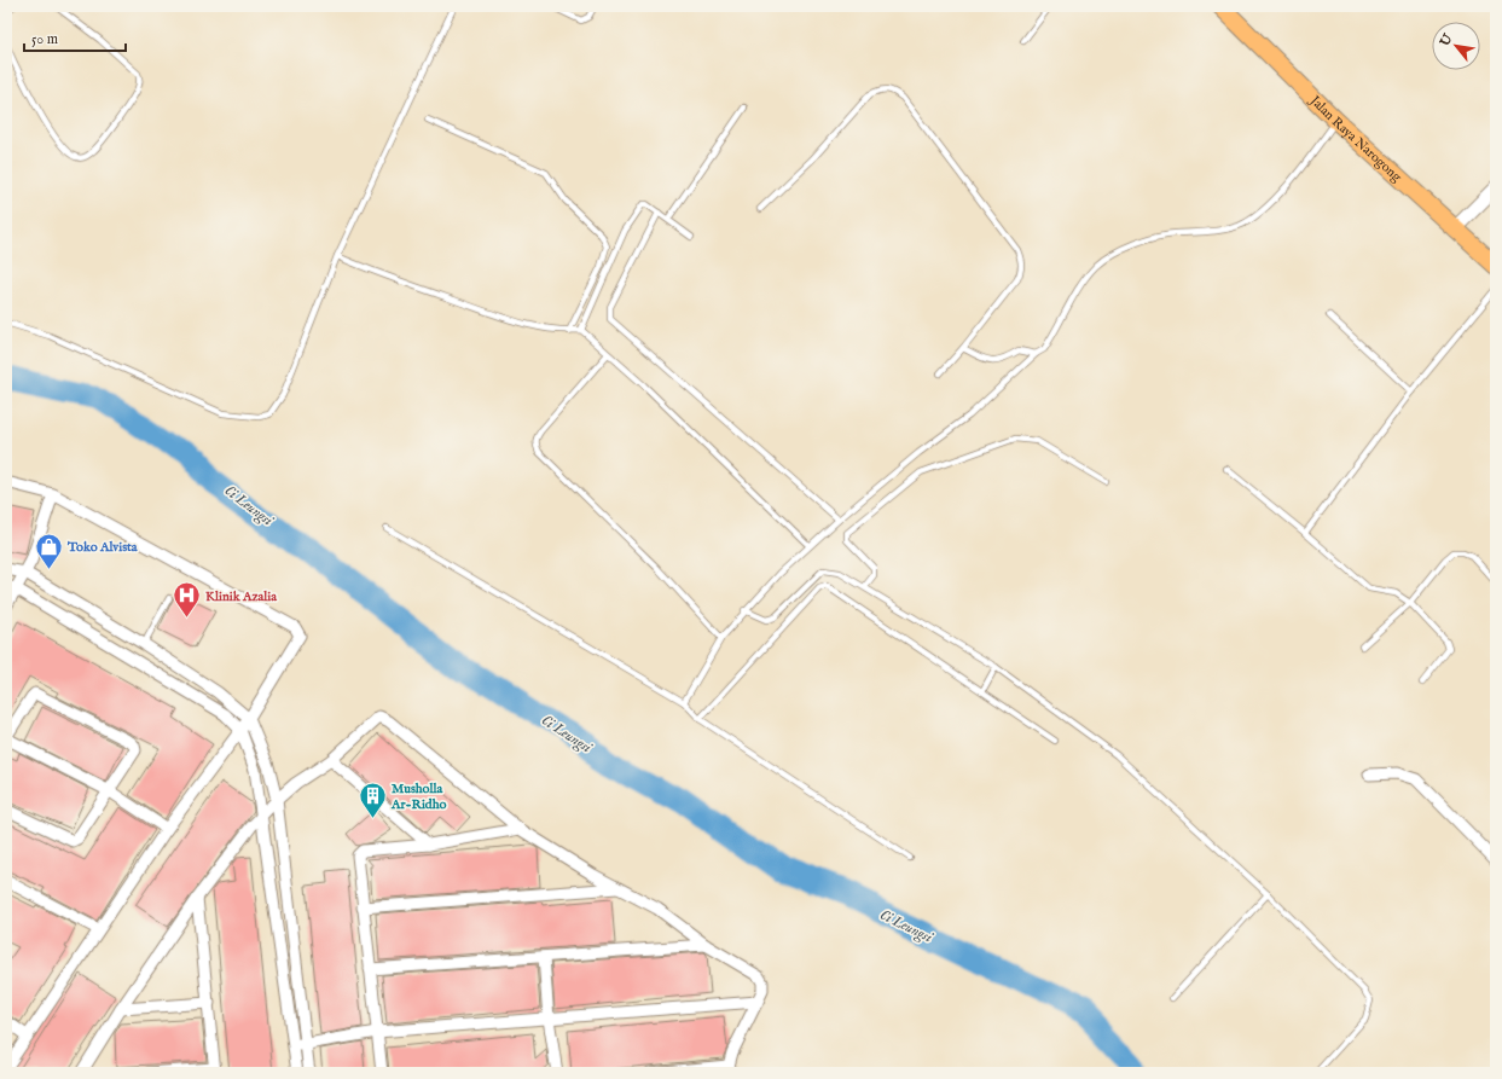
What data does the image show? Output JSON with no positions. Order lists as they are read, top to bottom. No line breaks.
{"streets":{"main road":["Jalan Raya Narogong"]},"water":["Ci Leungsi"],"places":{"shop":["Toko Alvista"],"hospital":["Klinik Azalia"],"building":["Musholla Ar-Ridho"]},"scale_bar":"50 m","north":"top left"}
